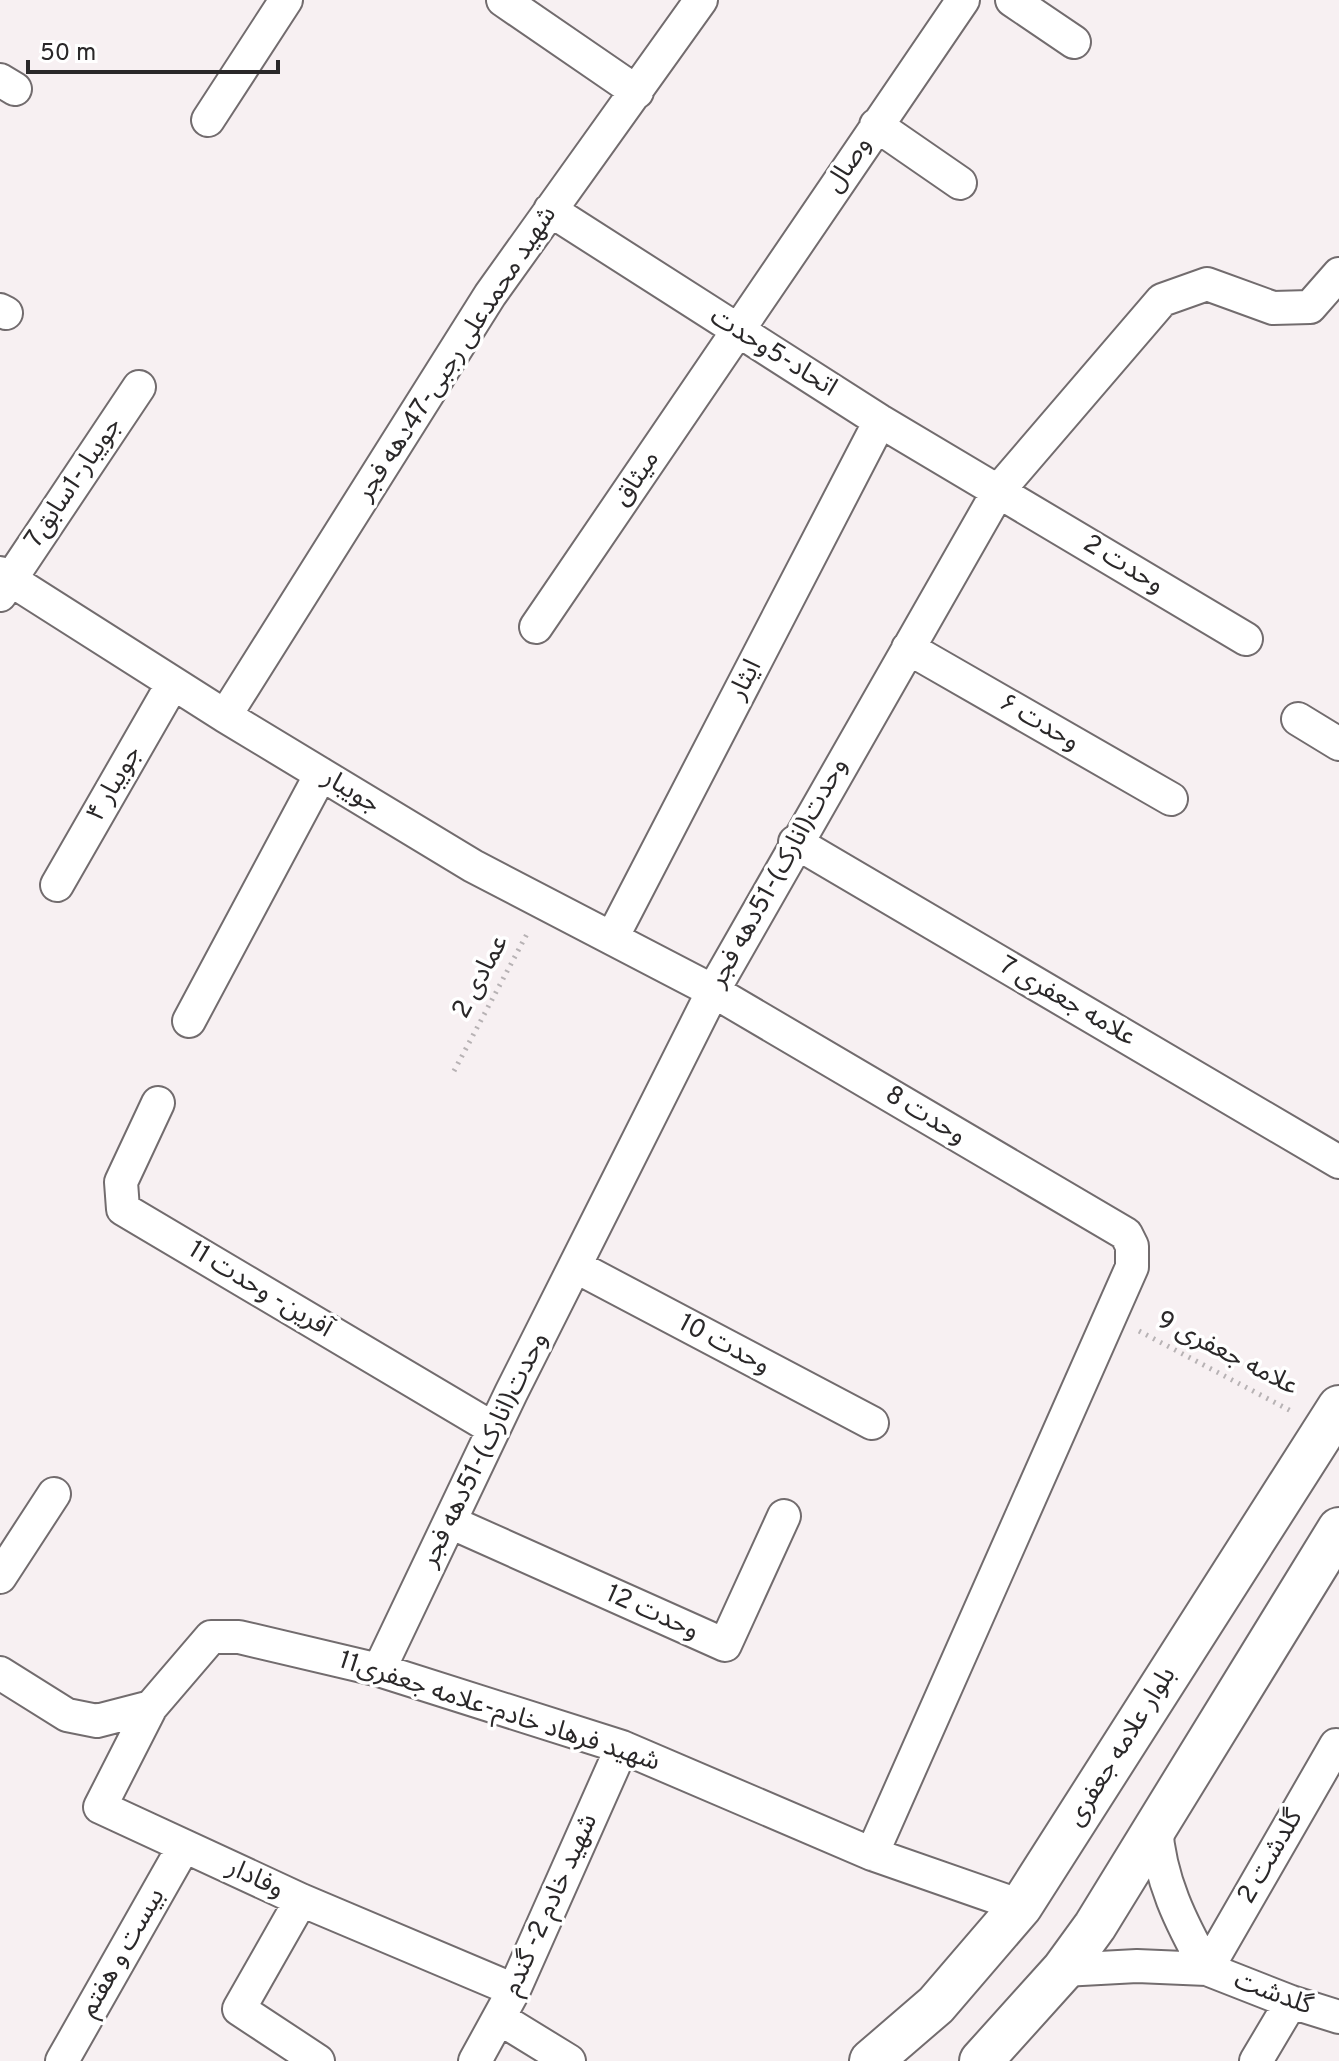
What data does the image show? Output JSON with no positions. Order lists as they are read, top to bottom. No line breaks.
{"streets":{"main road":["بلوار علامه جعفری"],"street":["وصال","اتحاد-5وحدت","شهید محمدعلی رجبی-47دهه فجر","میثاق","7جویبار-1سابق","وحدت 2","ایثار","وحدت ۶","جویبار ۴","جویبار","وحدت(انارک)-51دهه فجر","علامه جعفری 7","وحدت 8","آفرین- وحدت 11","وحدت 10","وحدت 12","شهید فرهاد خادم-علامه جعفری11","گلدشت 2","وفادار","شهید خادم 2- گندم","بیست و هفتم","گلدشت"],"path":["عمادی 2","علامه جعفری 9"]},"crossings":[["وصال","اتحاد-5وحدت"],["وصال","میثاق"],["اتحاد-5وحدت","شهید محمدعلی رجبی-47دهه فجر"],["اتحاد-5وحدت","میثاق"],["اتحاد-5وحدت","وحدت 2"],["اتحاد-5وحدت","ایثار"],["اتحاد-5وحدت","وحدت(انارک)-51دهه فجر"],["شهید محمدعلی رجبی-47دهه فجر","جویبار"],["7جویبار-1سابق","جویبار"],["وحدت 2","وحدت(انارک)-51دهه فجر"],["ایثار","جویبار"],["وحدت ۶","وحدت(انارک)-51دهه فجر"],["جویبار ۴","جویبار"],["جویبار","وحدت(انارک)-51دهه فجر"],["جویبار","عمادی 2"],["جویبار","وحدت 8"],["وحدت(انارک)-51دهه فجر","علامه جعفری 7"],["وحدت(انارک)-51دهه فجر","وحدت 8"],["وحدت(انارک)-51دهه فجر","آفرین- وحدت 11"],["وحدت(انارک)-51دهه فجر","وحدت 10"],["وحدت(انارک)-51دهه فجر","وحدت 12"],["وحدت(انارک)-51دهه فجر","شهید فرهاد خادم-علامه جعفری11"],["وحدت 8","علامه جعفری 9"],["علامه جعفری 9","بلوار علامه جعفری"],["شهید فرهاد خادم-علامه جعفری11","بلوار علامه جعفری"],["شهید فرهاد خادم-علامه جعفری11","وفادار"],["شهید فرهاد خادم-علامه جعفری11","شهید خادم 2- گندم"],["گلدشت 2","گلدشت"],["وفادار","شهید خادم 2- گندم"],["وفادار","بیست و هفتم"]],"scale_bar":"50 m"}
